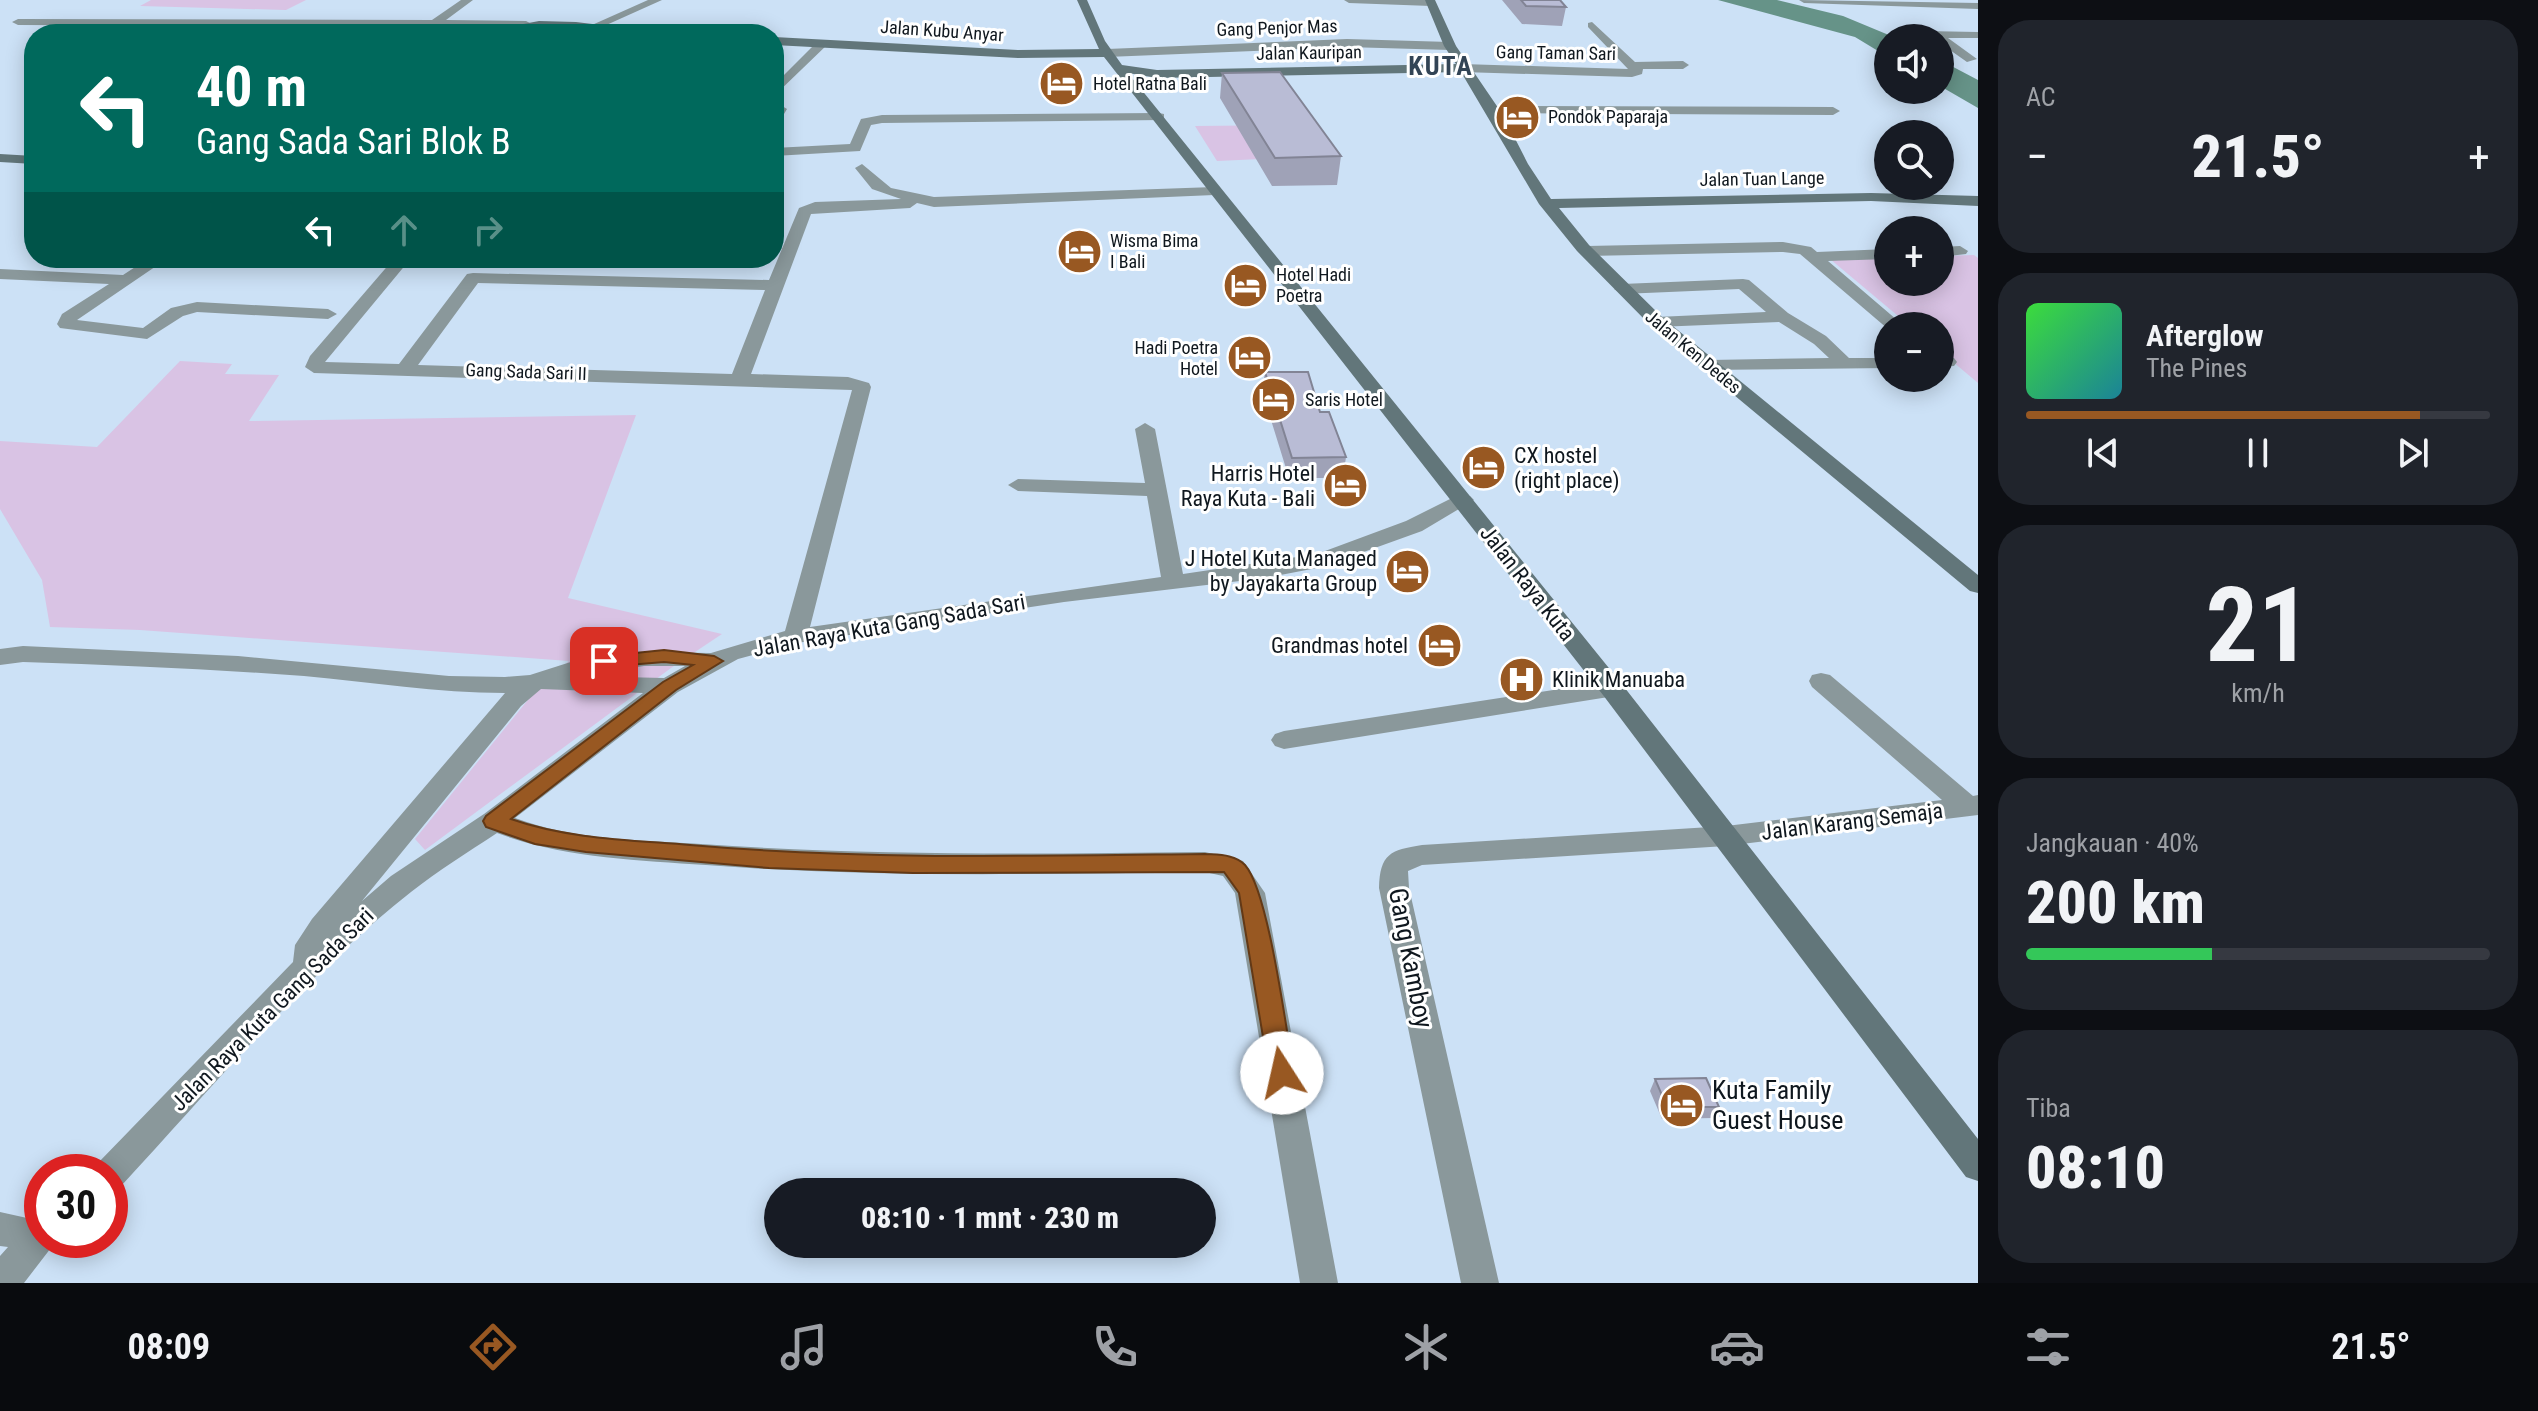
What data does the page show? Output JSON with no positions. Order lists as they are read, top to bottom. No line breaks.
{"streets":{"main road":["Jalan Kubu Anyar","Jalan Kauripan","Jalan Tuan Lange","Jalan Ken Dedes","Jalan Raya Kuta"],"street":["Gang Penjor Mas","Gang Taman Sari","Gang Sada Sari II","Jalan Raya Kuta Gang Sada Sari","Jalan Karang Semaja","Gang Kamboy"]},"crossings":[["Gang Penjor Mas","Jalan Kubu Anyar"],["Gang Penjor Mas","Jalan Ken Dedes"],["Gang Penjor Mas","Jalan Raya Kuta"],["Jalan Kubu Anyar","Jalan Raya Kuta"],["Jalan Kauripan","Gang Taman Sari"],["Jalan Kauripan","Jalan Ken Dedes"],["Jalan Kauripan","Jalan Raya Kuta"],["Gang Taman Sari","Jalan Ken Dedes"],["Jalan Tuan Lange","Jalan Ken Dedes"],["Gang Sada Sari II","Jalan Raya Kuta Gang Sada Sari"],["Jalan Raya Kuta","Jalan Raya Kuta Gang Sada Sari"],["Jalan Raya Kuta","Jalan Karang Semaja"],["Jalan Raya Kuta","Gang Kamboy"],["Jalan Karang Semaja","Gang Kamboy"]],"districts":["KUTA"],"places":{"hotel":["Hotel Ratna Bali","Pondok Paparaja","Wisma Bima I Bali","Hotel Hadi Poetra","Hadi Poetra Hotel","Saris Hotel","CX hostel (right place)","Harris Hotel Raya Kuta - Bali","J Hotel Kuta Managed by Jayakarta Group","Grandmas hotel","Kuta Family Guest House"],"hospital":["Klinik Manuaba"]},"page":{"tile":["AC",["21","km/h"],["Jangkauan · 40%","200 km"],["Tiba","08:10"]],"map_buttons":["+","−"],"turn":["40 m","Gang Sada Sari Blok B"],"heat":["−","21.5°","+"],"song":["Afterglow","The Pines"],"limit":"30","trip":"08:10 · 1 mnt · 230 m","tabs":["08:09","21.5°"]}}
